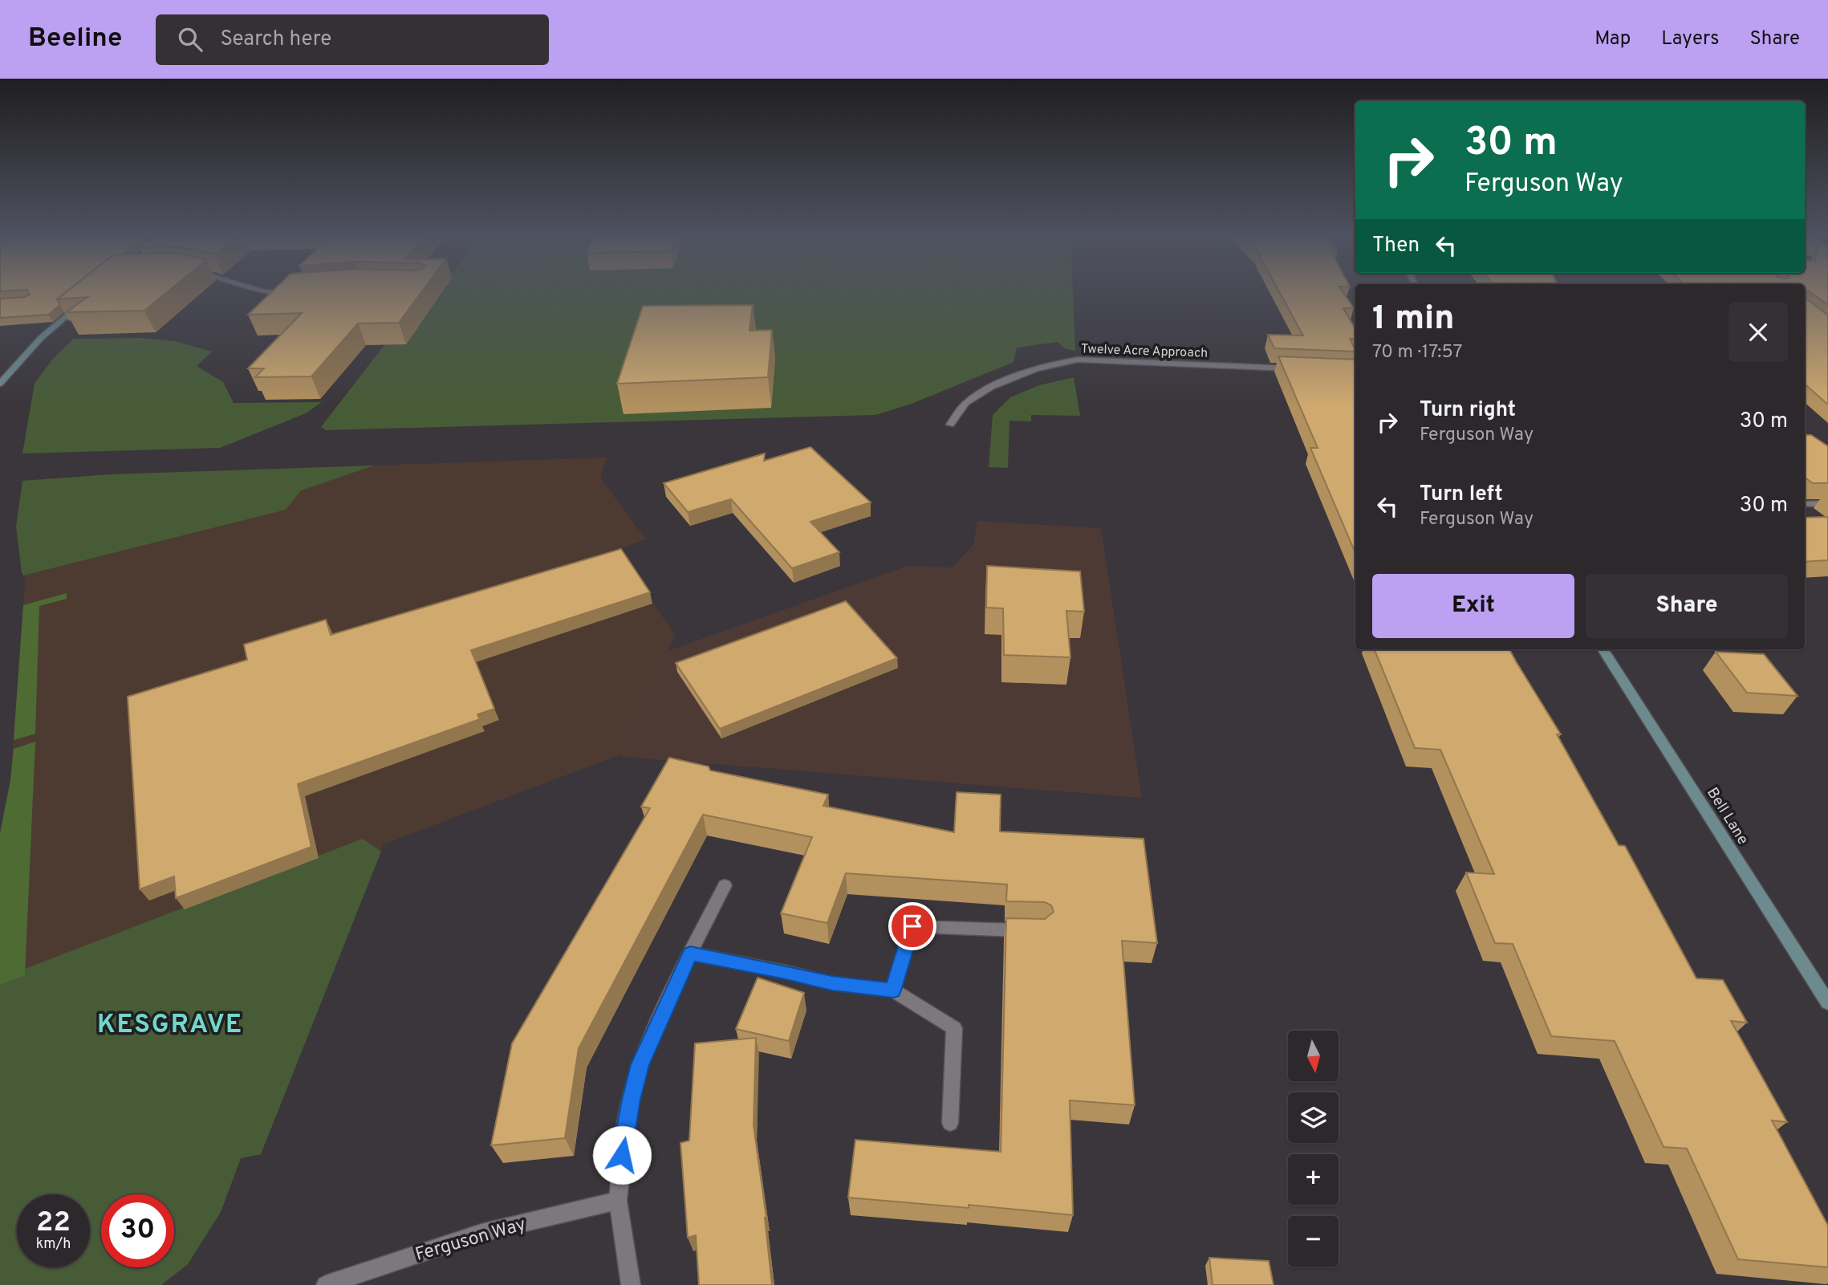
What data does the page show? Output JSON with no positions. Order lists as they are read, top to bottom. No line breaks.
{"streets":{"street":["Twelve Acre Approach","Bell Lane","Ferguson Way"]},"districts":["KESGRAVE"],"north":"bottom","page":{"header":"Beeline","search":"Search here","nav":["Map","Layers","Share"],"turn":["30 m","Ferguson Way"],"then":"Then","heading":["1 min","70 m · 17:57"],"list":[{"name":"Turn right","note":"Ferguson Way","value":"30 m"},{"name":"Turn left","note":"Ferguson Way","value":"30 m"}],"buttons":["Exit","Share"],"map_buttons":["+","−"],"speed":"22 km/h","limit":"30"}}
